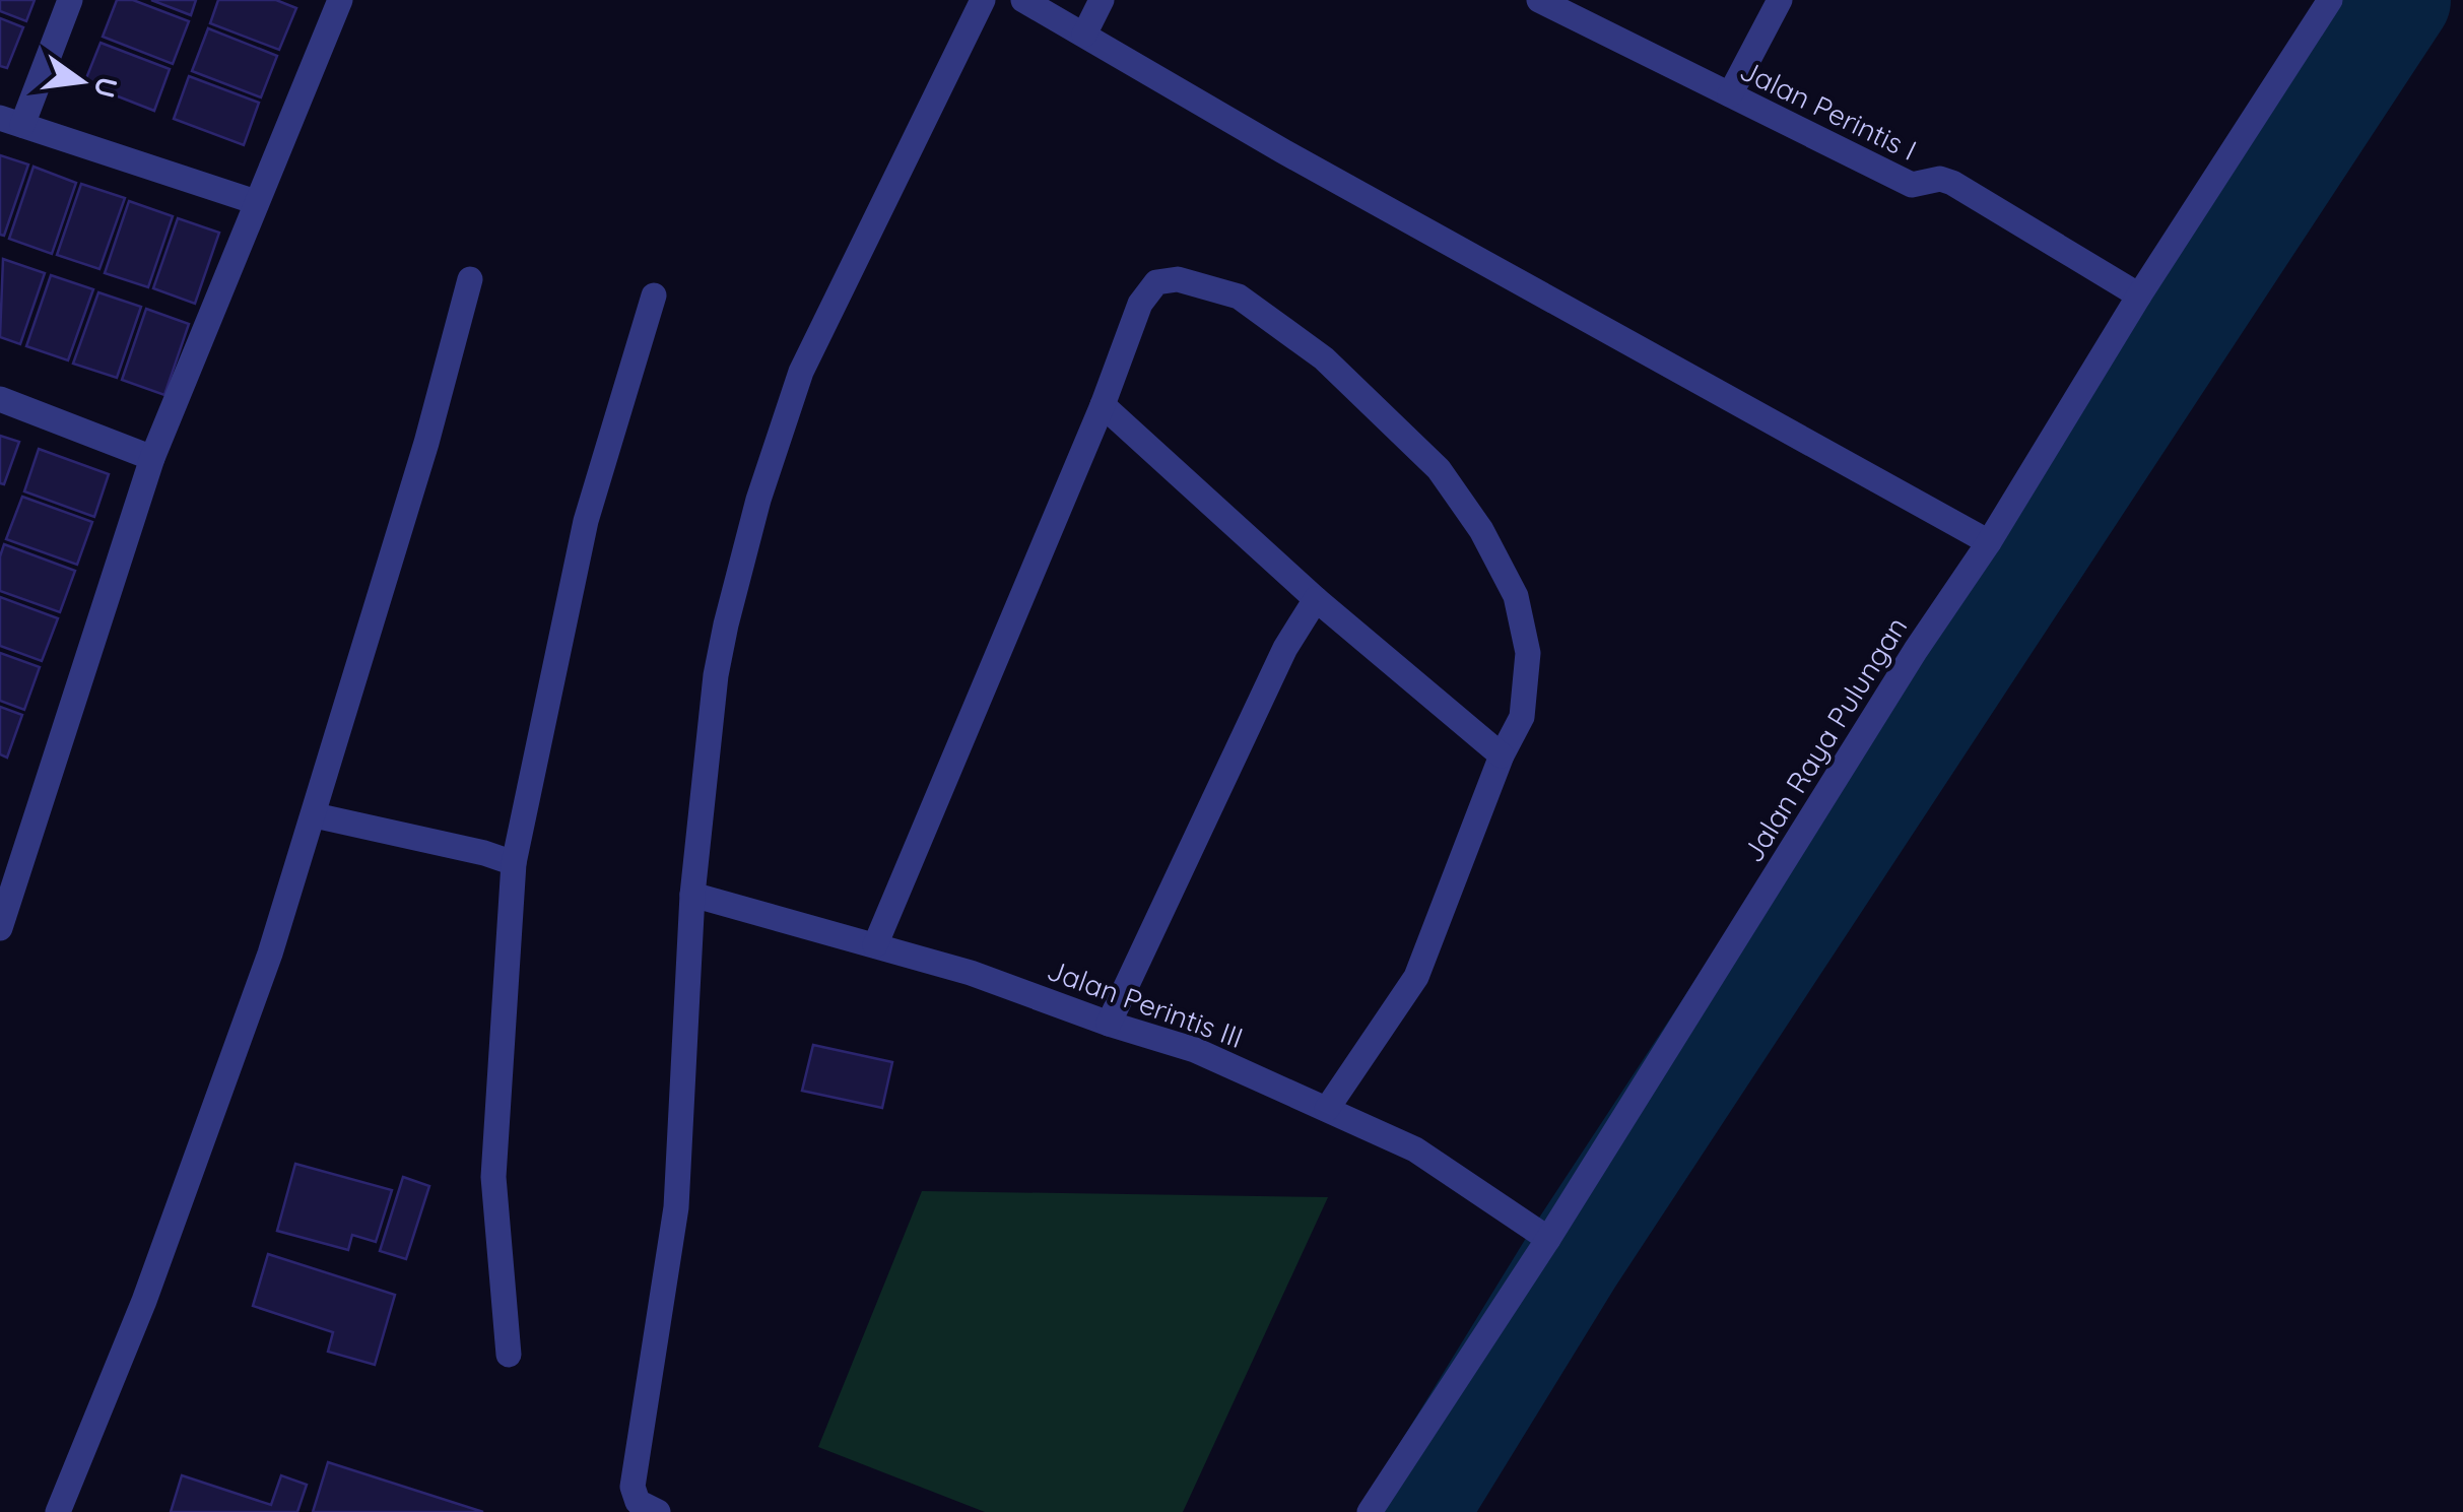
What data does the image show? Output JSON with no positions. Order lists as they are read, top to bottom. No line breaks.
{"streets":{"street":["Jalan Perintis I","Jalan Raya Pulungan","Jalan Perintis III"]},"crossings":[["Jalan Perintis I","Jalan Raya Pulungan"],["Jalan Raya Pulungan","Jalan Perintis III"]],"north":"right"}
